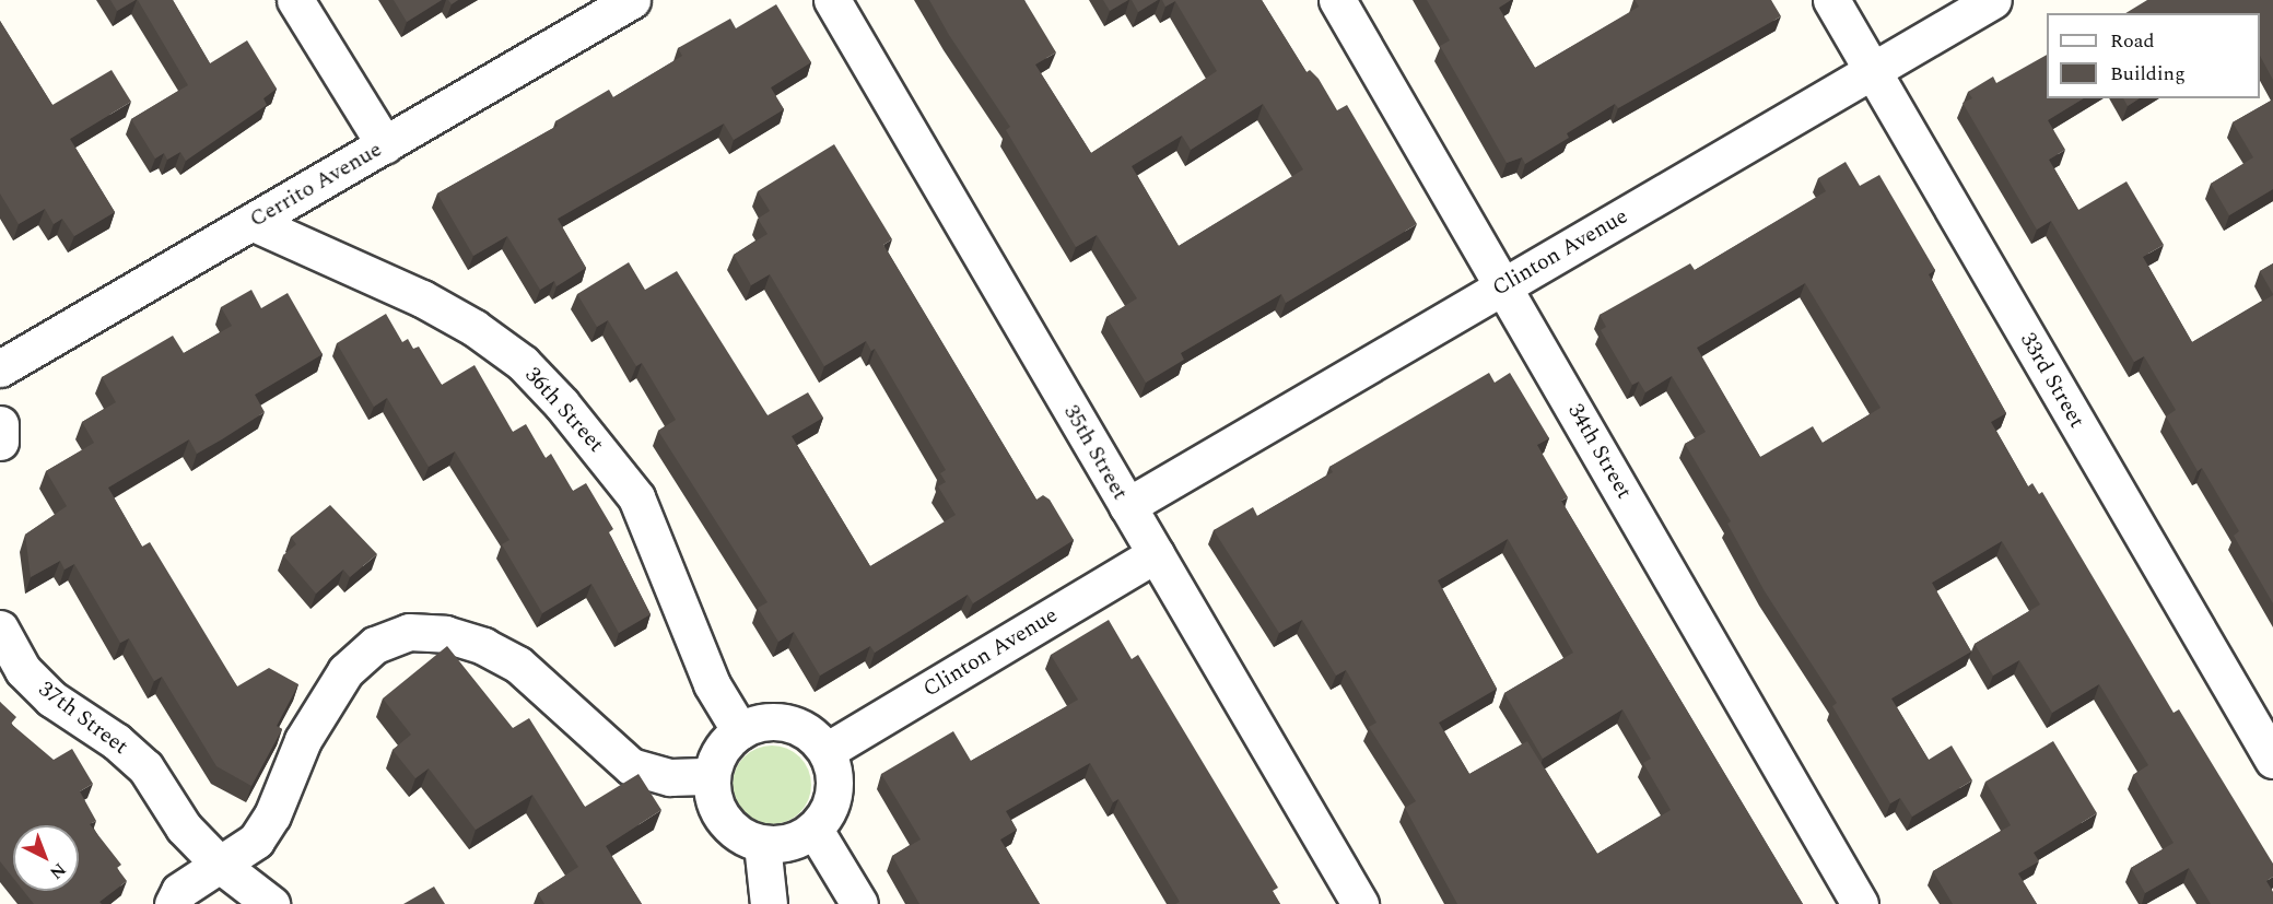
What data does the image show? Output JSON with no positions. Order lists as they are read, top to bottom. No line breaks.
{"streets":{"street":["Cerrito Avenue","Clinton Avenue","33rd Street","36th Street","34th Street","35th Street","37th Street"]},"crossings":[["Cerrito Avenue","36th Street"],["Clinton Avenue","33rd Street"],["Clinton Avenue","36th Street"],["Clinton Avenue","34th Street"],["Clinton Avenue","35th Street"]],"legend":["Road","Building"],"north":"bottom right"}
